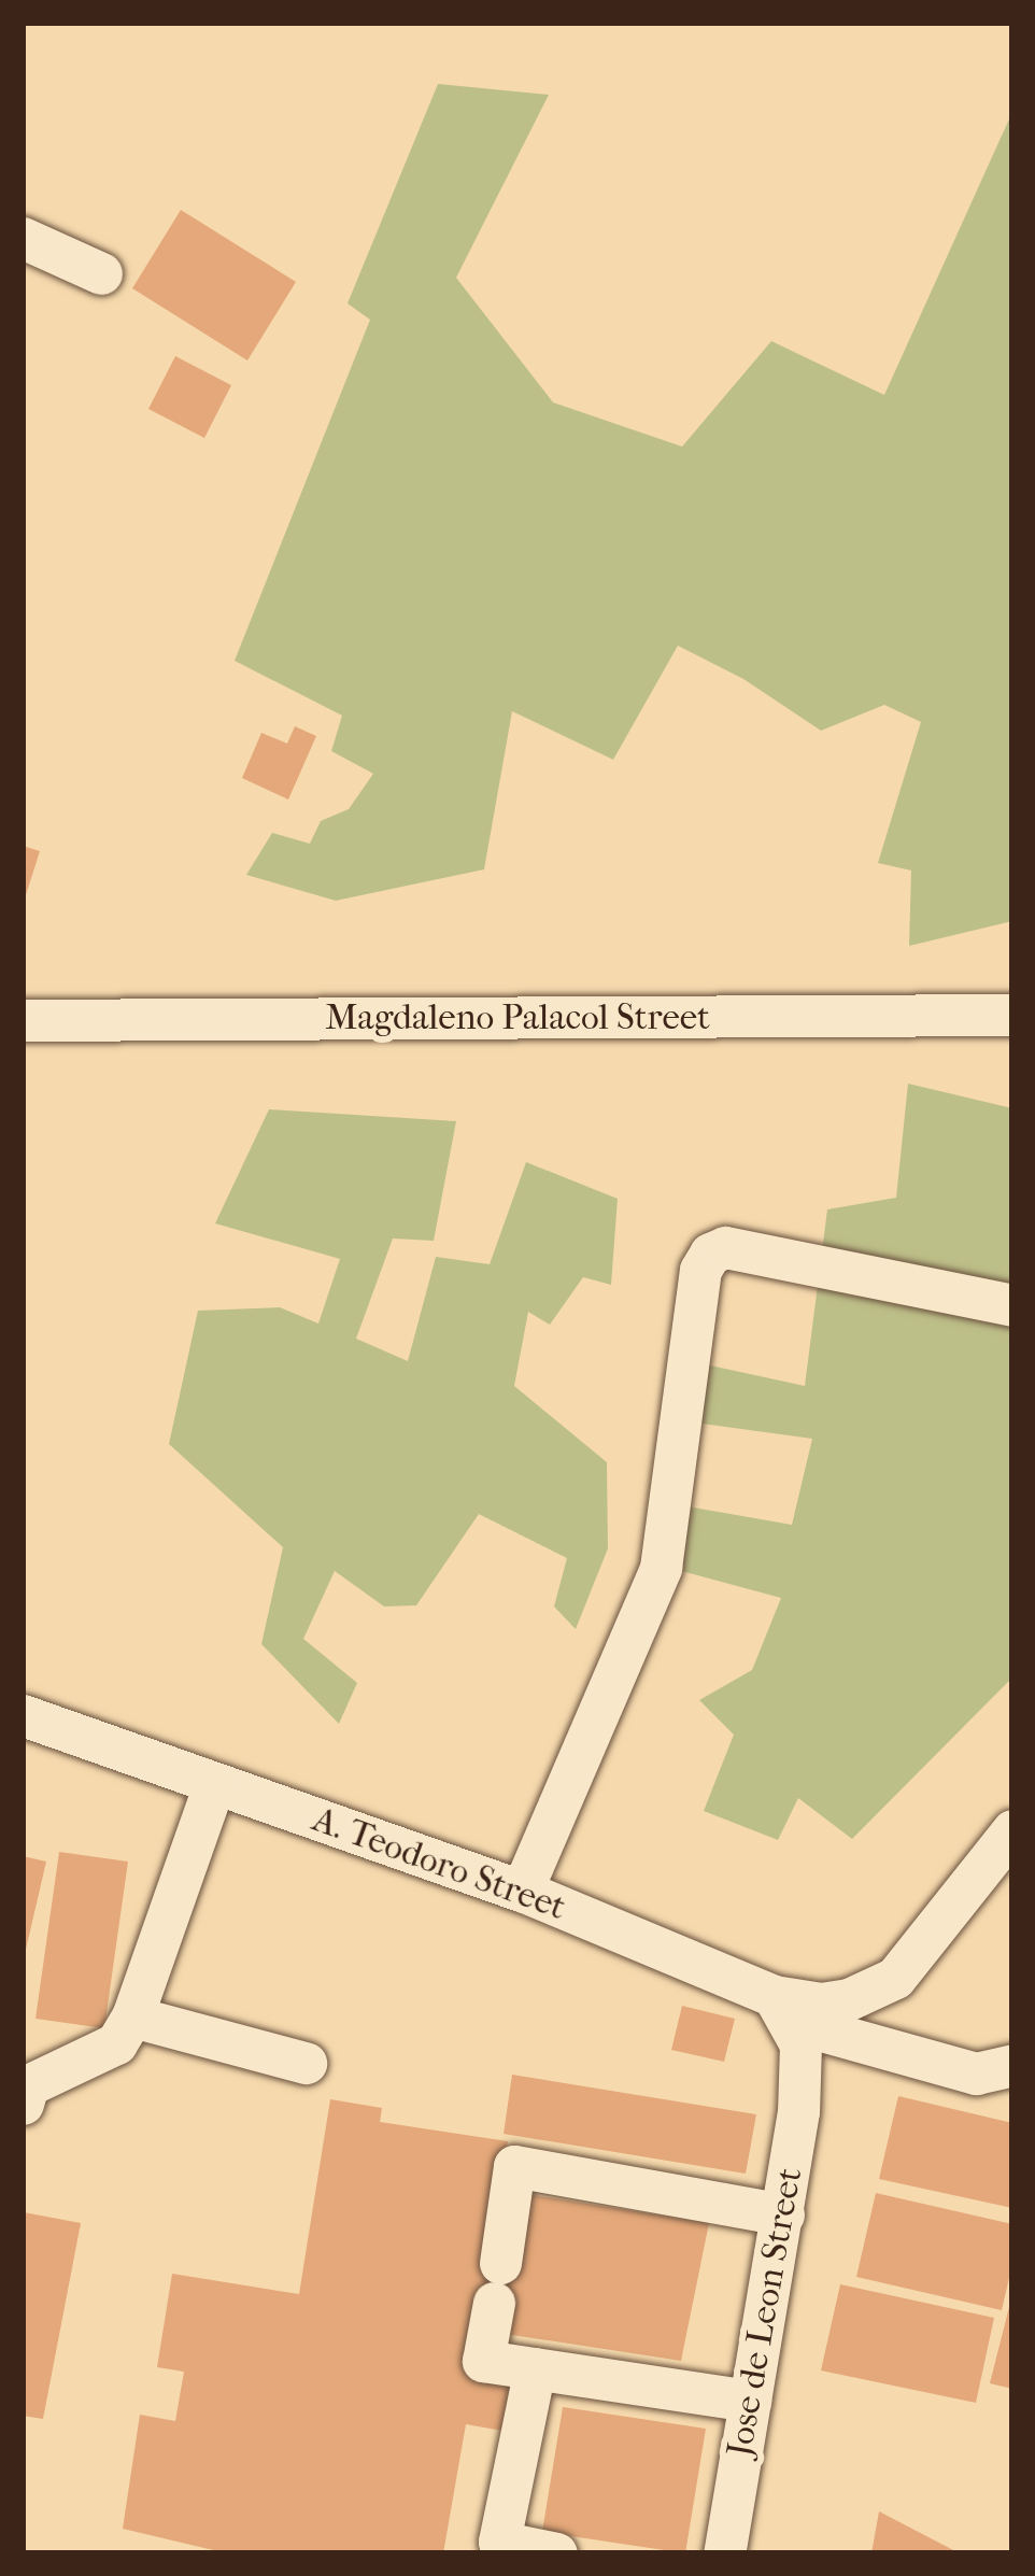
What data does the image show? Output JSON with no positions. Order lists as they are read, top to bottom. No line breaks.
{"streets":{"street":["Magdaleno Palacol Street","A. Teodoro Street","Jose de Leon Street"]},"crossings":[["A. Teodoro Street","Jose de Leon Street"]]}
